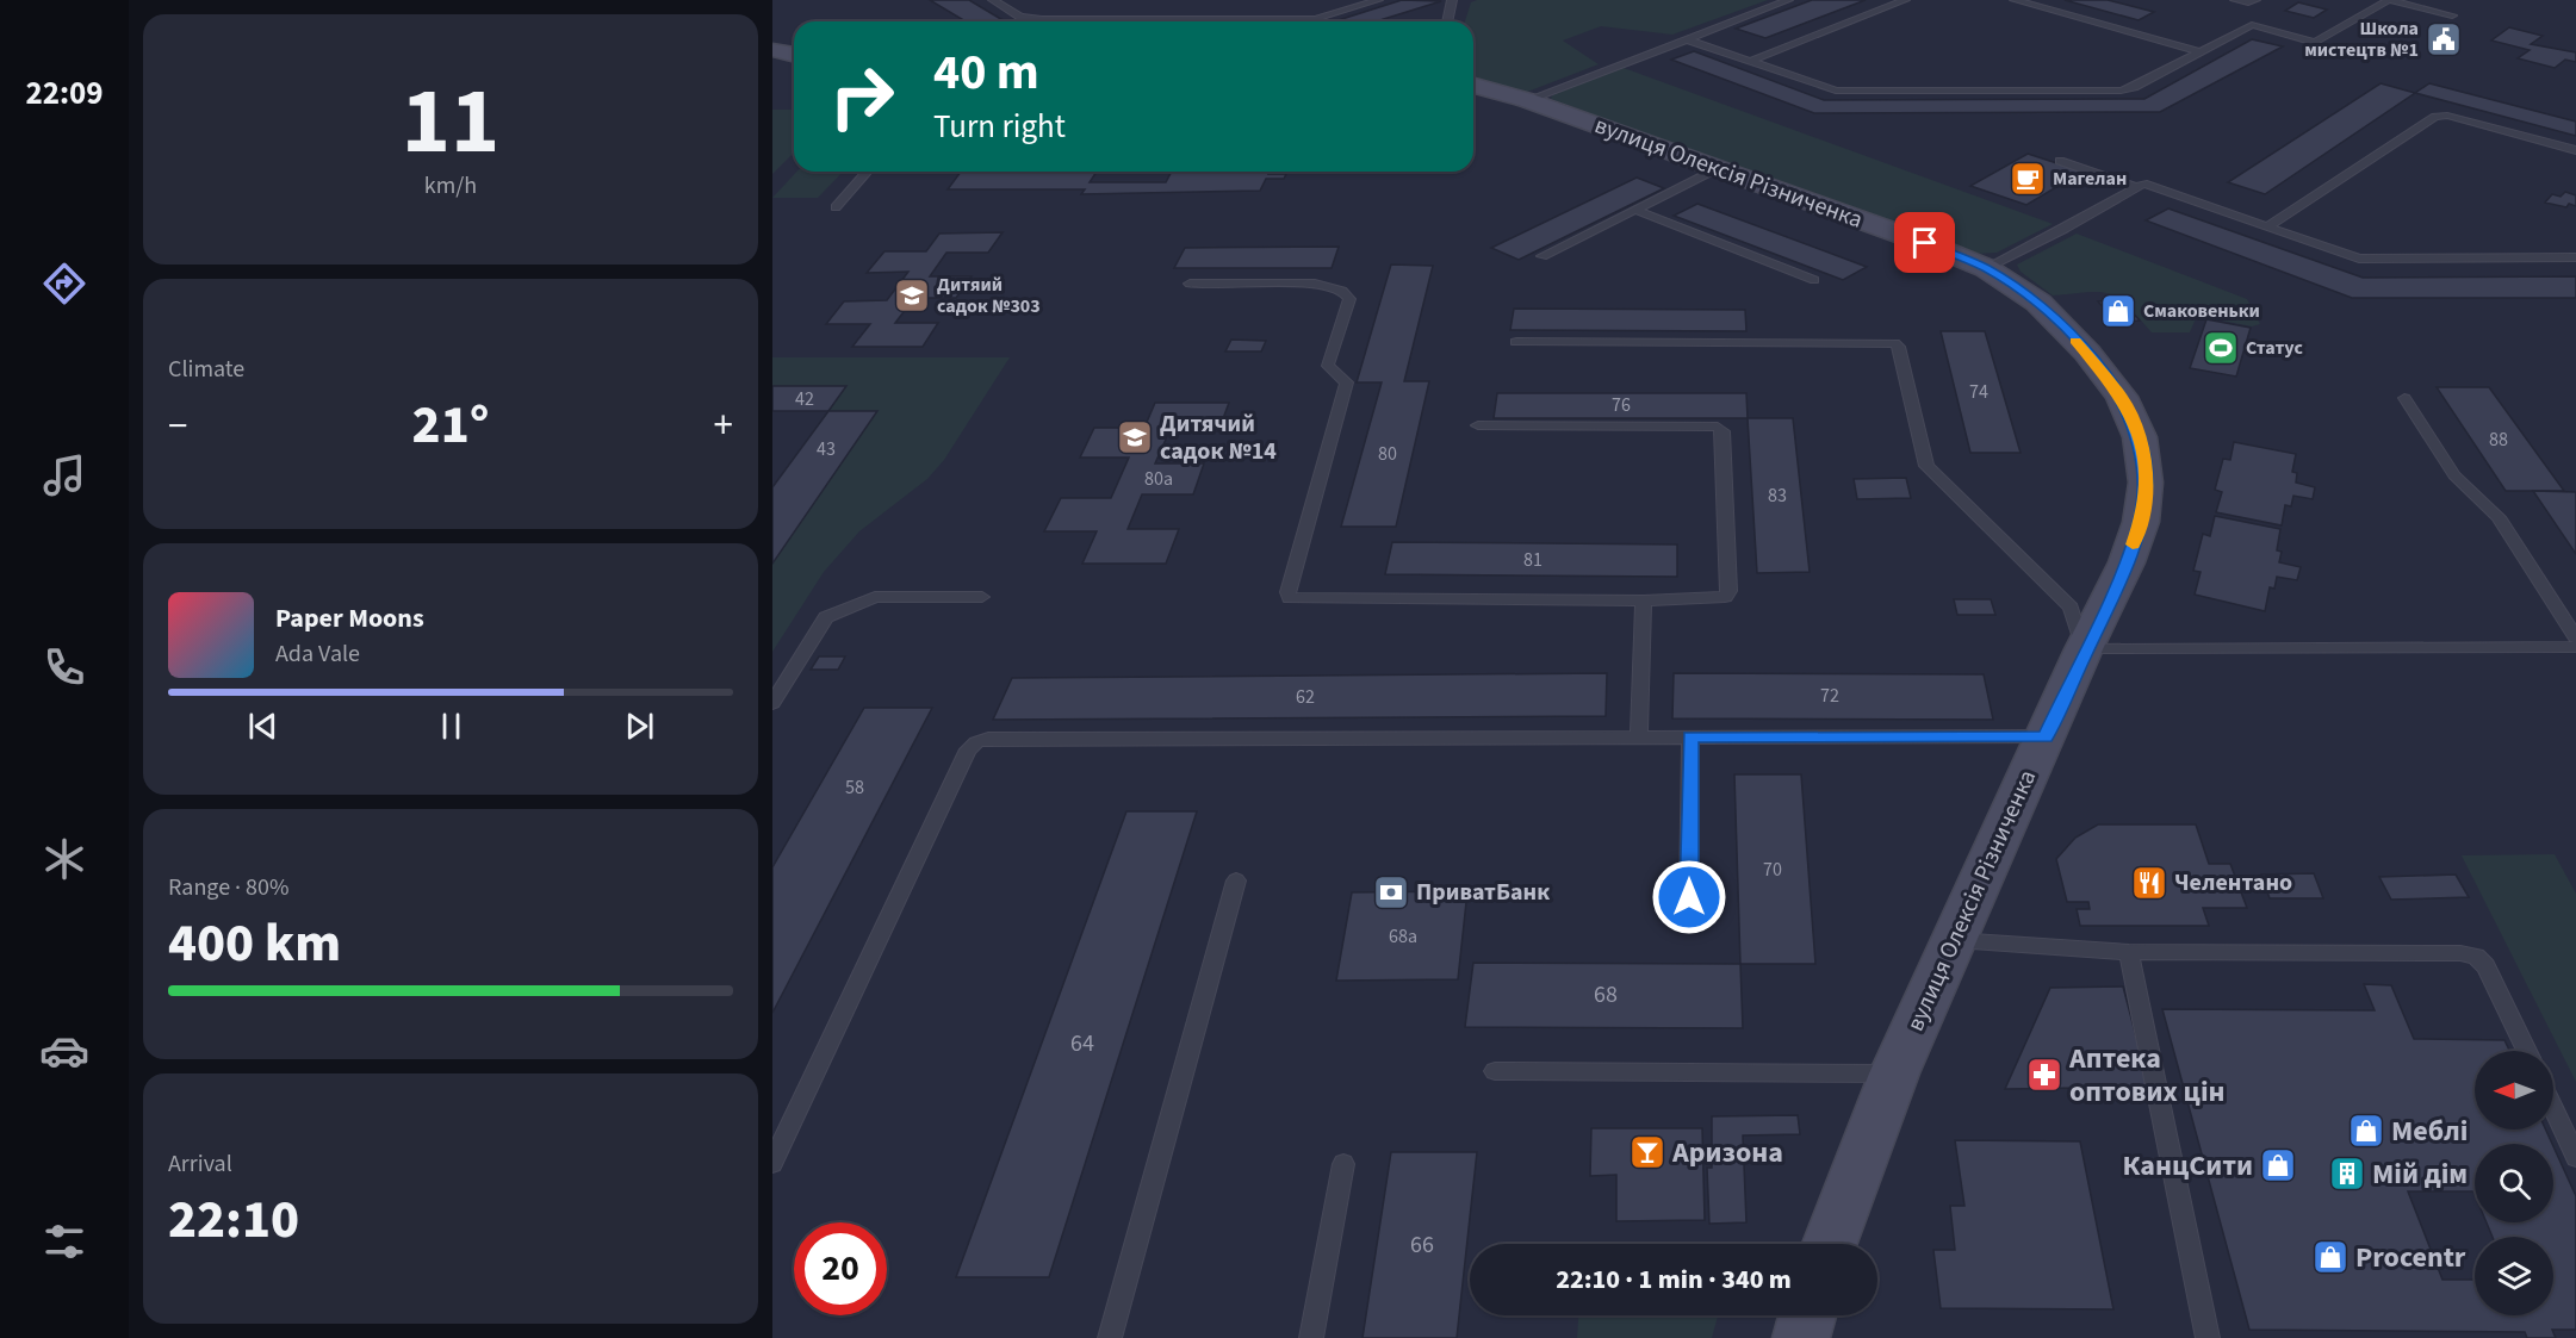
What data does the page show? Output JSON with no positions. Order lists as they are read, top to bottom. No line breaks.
{"streets":{"street":["вулиця Олексія Різниченка"]},"places":{"public building":["Школа мистецтв №1"],"cafe":["Магелан"],"school or university":["Дитяий садок №303","Дитячий садок №14"],"shop":["Смаковеньки","Меблі","КанцСити","Procentr"],"sports":["Статус"],"restaurant":["Челентано"],"bank":["ПриватБанк"],"pharmacy":["Аптека оптових цін"],"bar":["Аризона"],"building":["Мій дім"]},"house_numbers":["74","42","76","88","43","80","80а","83","81","72","62","58","70","68а","68","64","66"],"north":"left","page":{"tabs":"22:09","tile":[["11","km/h"],"Climate",["Range · 80%","400 km"],["Arrival","22:10"]],"turn":["40 m","Turn right"],"heat":["−","21°","+"],"song":["Paper Moons","Ada Vale"],"limit":"20","trip":"22:10 · 1 min · 340 m"}}
